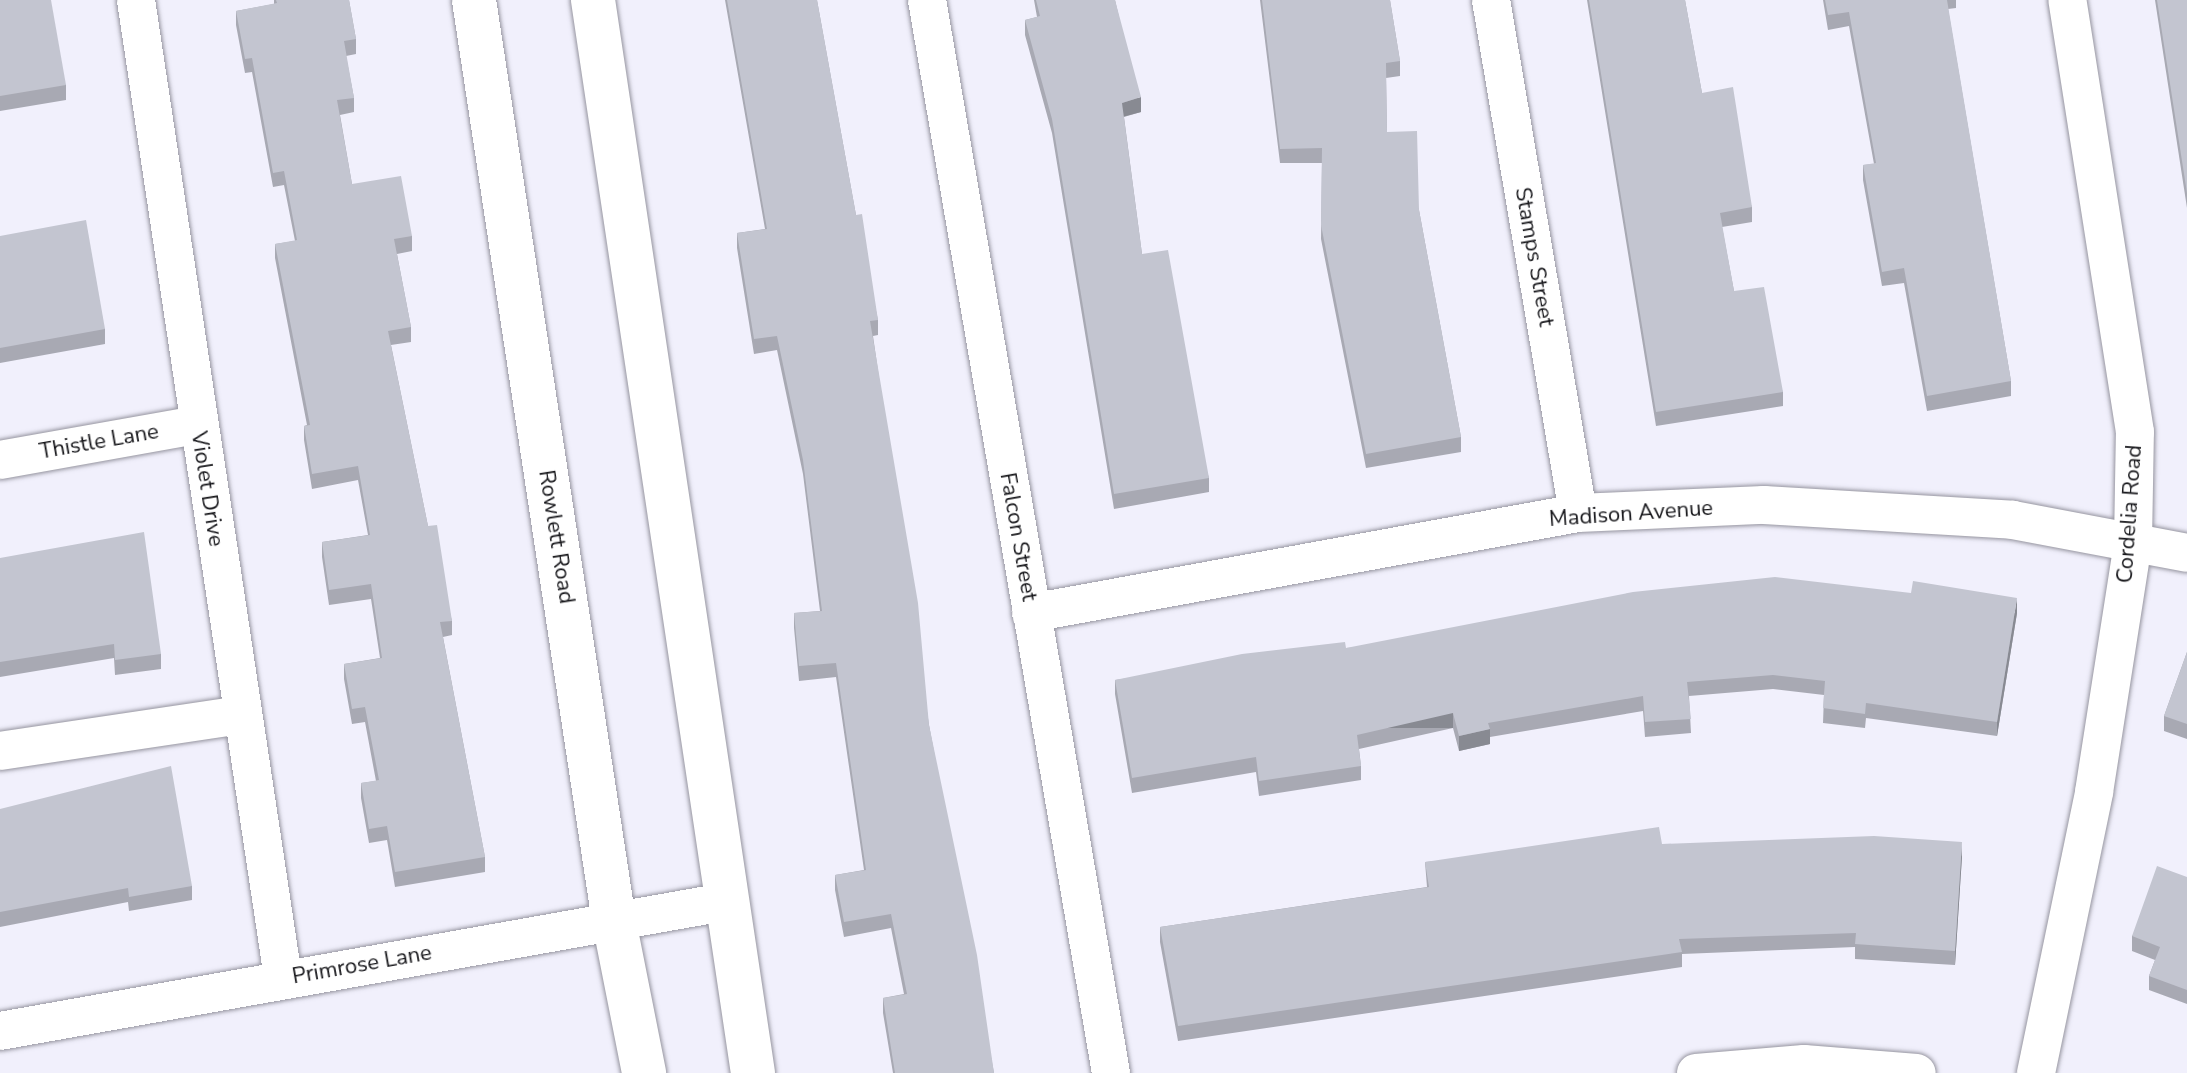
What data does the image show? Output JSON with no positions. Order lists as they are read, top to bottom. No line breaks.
{"streets":{"main road":["Rowlett Road"],"street":["Stamps Street","Thistle Lane","Violet Drive","Madison Avenue","Cordelia Road","Falcon Street","Primrose Lane"]},"crossings":[["Stamps Street","Madison Avenue"],["Thistle Lane","Violet Drive"],["Violet Drive","Primrose Lane"],["Madison Avenue","Cordelia Road"],["Madison Avenue","Falcon Street"],["Rowlett Road","Primrose Lane"]]}
